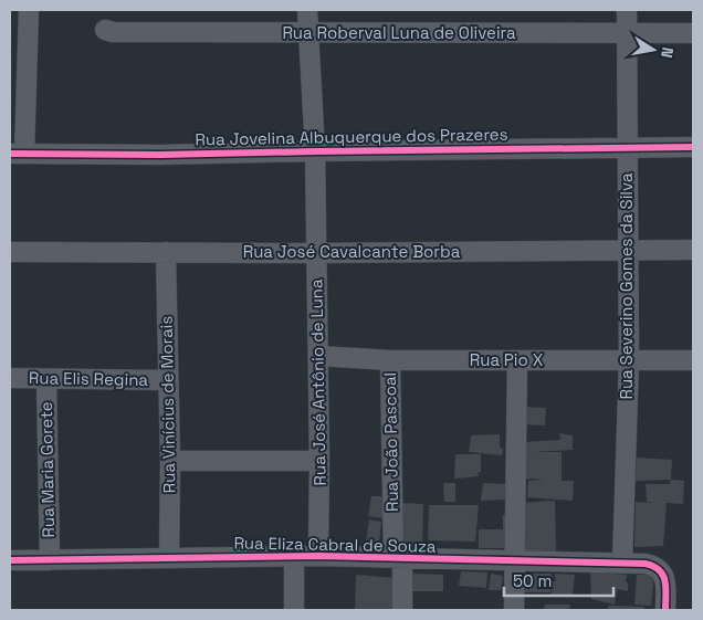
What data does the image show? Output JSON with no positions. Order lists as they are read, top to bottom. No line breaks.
{"streets":{"street":["Rua Roberval Luna de Oliveira","Rua Jovelina Albuquerque dos Prazeres","Rua José Cavalcante Borba","Rua Severino Gomes da Silva","Rua Pio X","Rua Elis Regina","Rua José Antônio de Luna","Rua Vinícius de Morais","Rua João Pascoal","Rua Maria Gorete","Rua Eliza Cabral de Souza"]},"crossings":[["Rua Roberval Luna de Oliveira","Rua Severino Gomes da Silva"],["Rua Roberval Luna de Oliveira","Rua José Antônio de Luna"],["Rua Jovelina Albuquerque dos Prazeres","Rua Severino Gomes da Silva"],["Rua Jovelina Albuquerque dos Prazeres","Rua José Antônio de Luna"],["Rua José Cavalcante Borba","Rua Severino Gomes da Silva"],["Rua José Cavalcante Borba","Rua José Antônio de Luna"],["Rua José Cavalcante Borba","Rua Vinícius de Morais"],["Rua Severino Gomes da Silva","Rua Pio X"],["Rua Severino Gomes da Silva","Rua Eliza Cabral de Souza"],["Rua Pio X","Rua José Antônio de Luna"],["Rua Pio X","Rua João Pascoal"],["Rua Elis Regina","Rua Vinícius de Morais"],["Rua Elis Regina","Rua Maria Gorete"],["Rua José Antônio de Luna","Rua Eliza Cabral de Souza"],["Rua Vinícius de Morais","Rua Eliza Cabral de Souza"],["Rua João Pascoal","Rua Eliza Cabral de Souza"],["Rua Maria Gorete","Rua Eliza Cabral de Souza"]],"scale_bar":"50 m","north":"right"}
